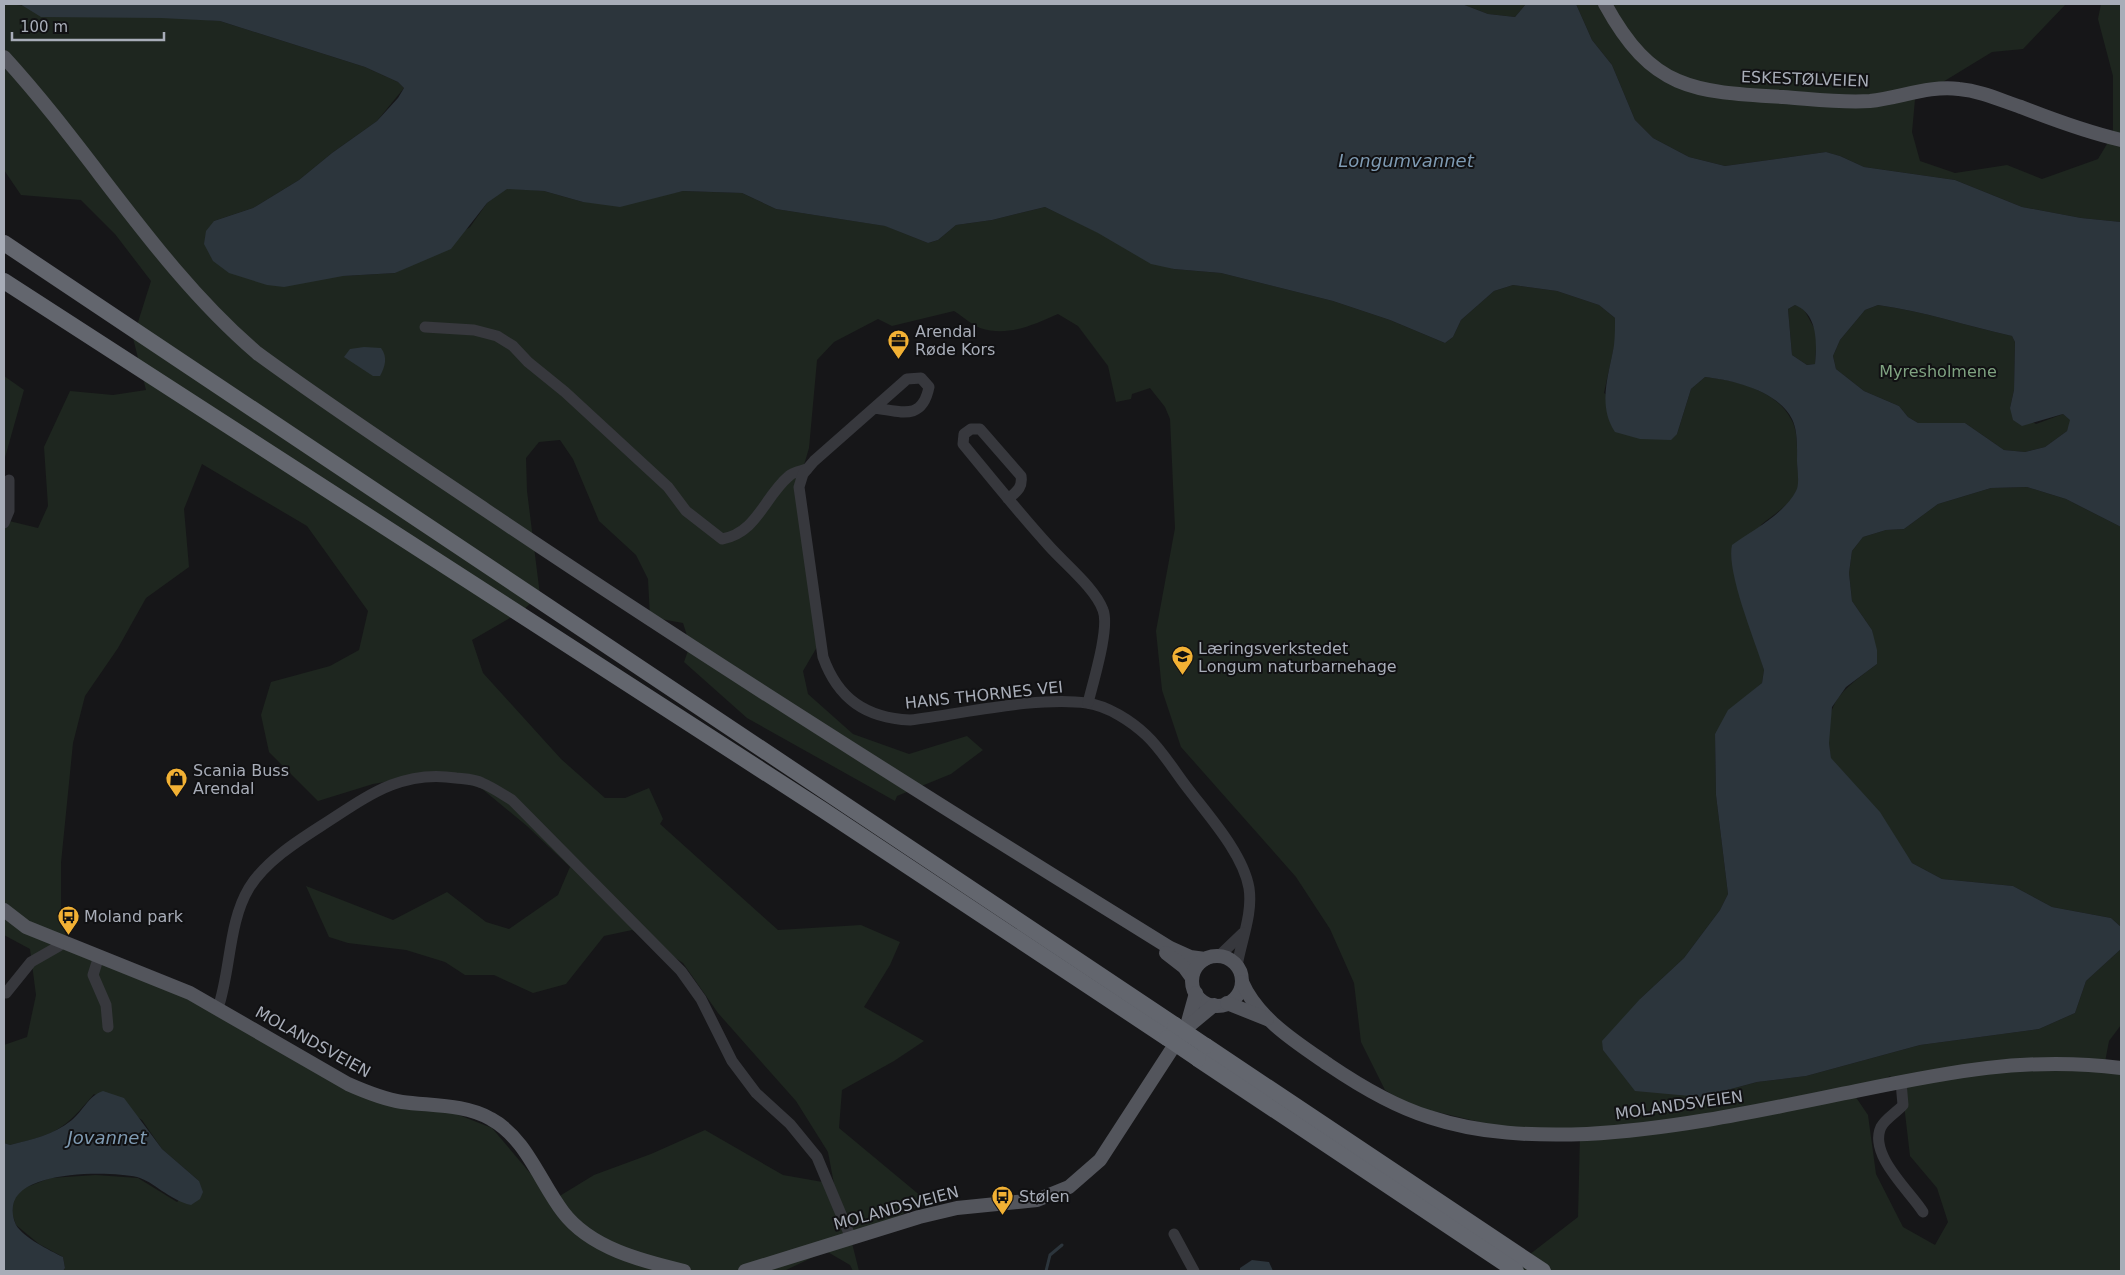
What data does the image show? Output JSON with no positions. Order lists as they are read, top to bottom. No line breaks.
{"streets":{"main road":["ESKESTØLVEIEN","MOLANDSVEIEN"],"street":["HANS THORNES VEI"]},"crossings":[["HANS THORNES VEI","MOLANDSVEIEN"]],"water":["Longumvannet","Jovannet"],"parks":["Myresholmene"],"places":{"office":["Arendal Røde Kors"],"school or university":["Læringsverkstedet Longum naturbarnehage"],"shop":["Scania Buss Arendal"],"bus stop":["Moland park","Stølen"]},"scale_bar":"100 m"}
